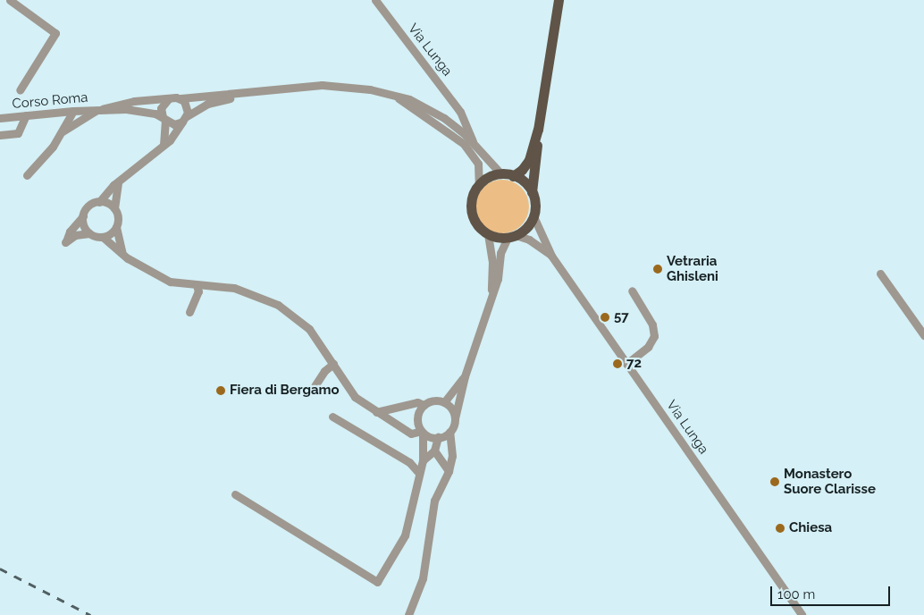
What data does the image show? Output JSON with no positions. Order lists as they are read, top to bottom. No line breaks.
{"streets":{"main road":["Via Lunga"],"street":["Corso Roma"]},"crossings":[["Via Lunga","Corso Roma"]],"places":["Vetraria Ghisleni","57","72","Fiera di Bergamo","Monastero Suore Clarisse","Chiesa"],"scale_bar":"100 m"}
